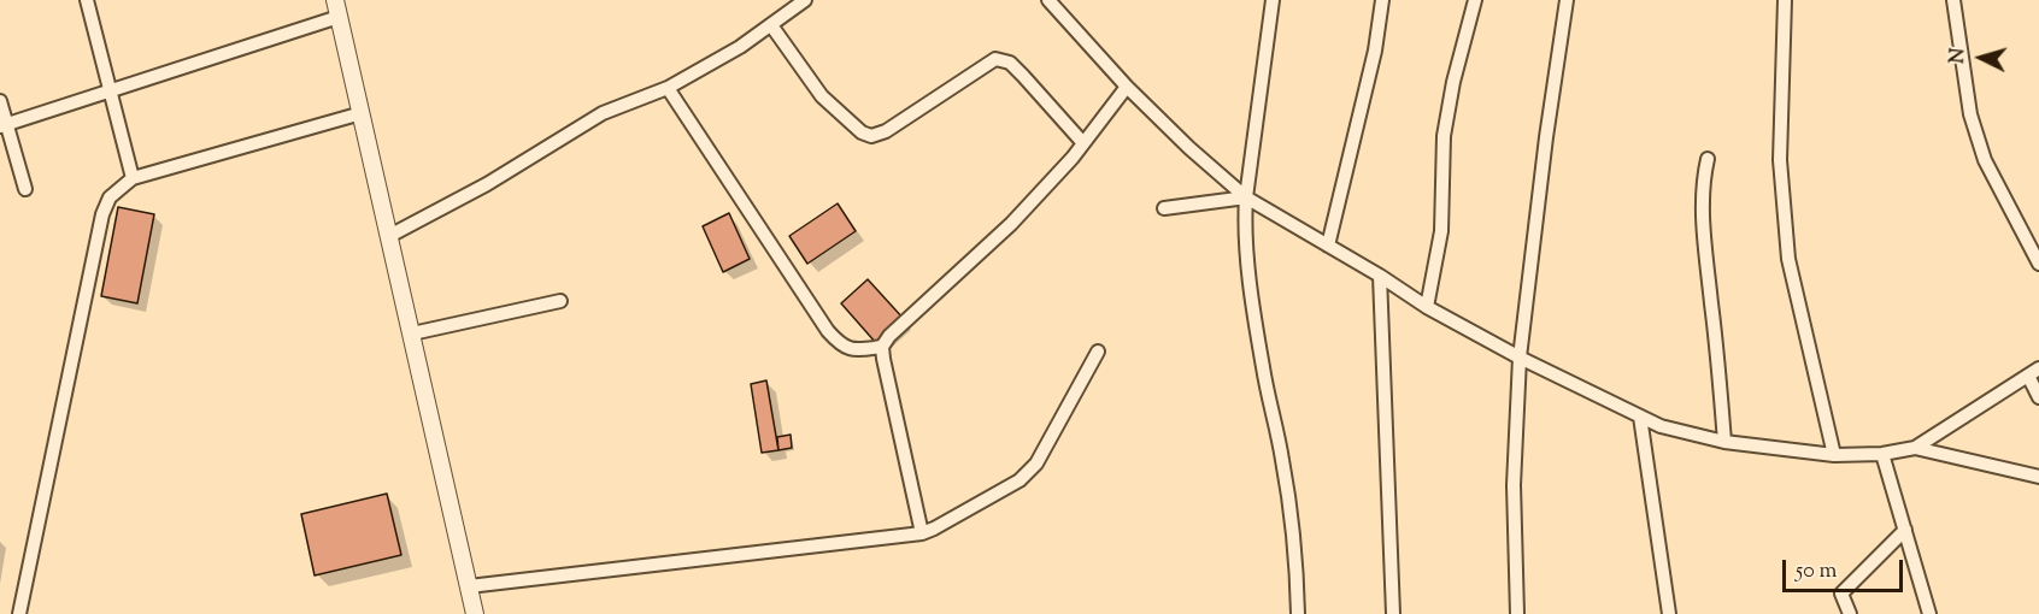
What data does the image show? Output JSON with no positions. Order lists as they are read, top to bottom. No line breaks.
{"scale_bar":"50 m","north":"left"}
